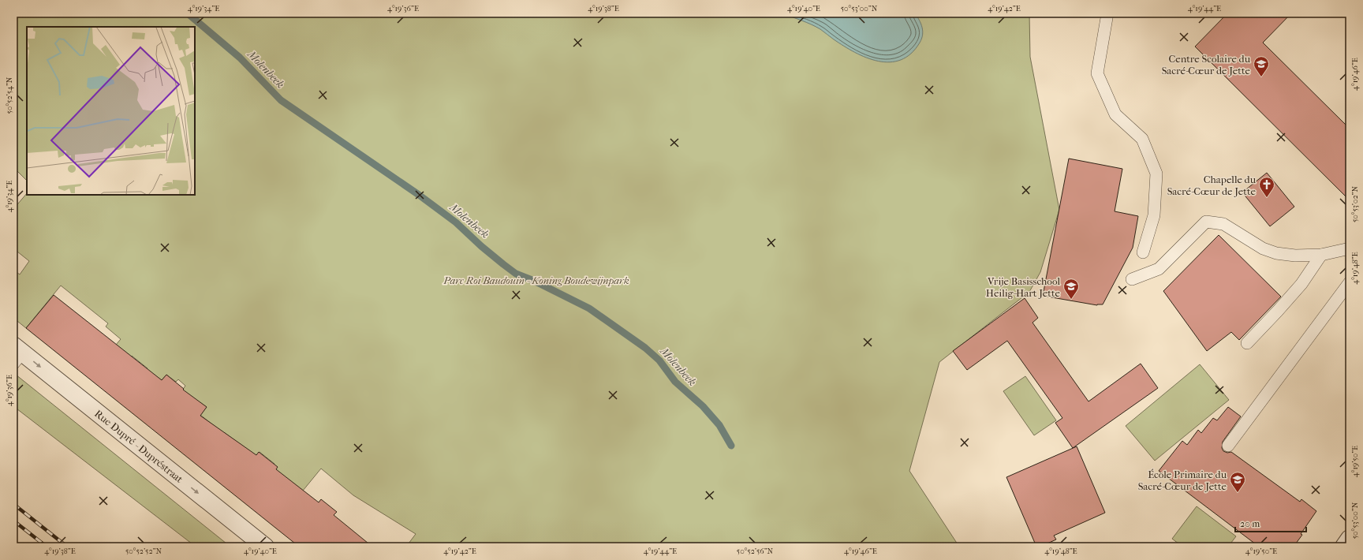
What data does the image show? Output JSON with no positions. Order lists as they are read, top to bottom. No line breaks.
{"streets":{"street":["Rue Dupré - Dupréstraat"]},"one_way":["Rue Dupré - Dupréstraat"],"water":["Molenbeek"],"parks":["Parc Roi Baudouin - Koning Boudewijnpark"],"places":{"school or university":["Centre Scolaire du Sacré-Cœur de Jette","Vrije Basisschool Heilig-Hart Jette","École Primaire du Sacré-Cœur de Jette"],"church":["Chapelle du Sacré-Cœur de Jette"]},"scale_bar":"20 m","coordinates":["4°19'34\"E","4°19'36\"E","4°19'38\"E","4°19'40\"E","50°53'00\"N","4°19'42\"E","4°19'44\"E","4°19'46\"E","50°52'54\"N","50°53'02\"N","4°19'48\"E","4°19'50\"E","50°52'52\"N","50°52'56\"N"]}
